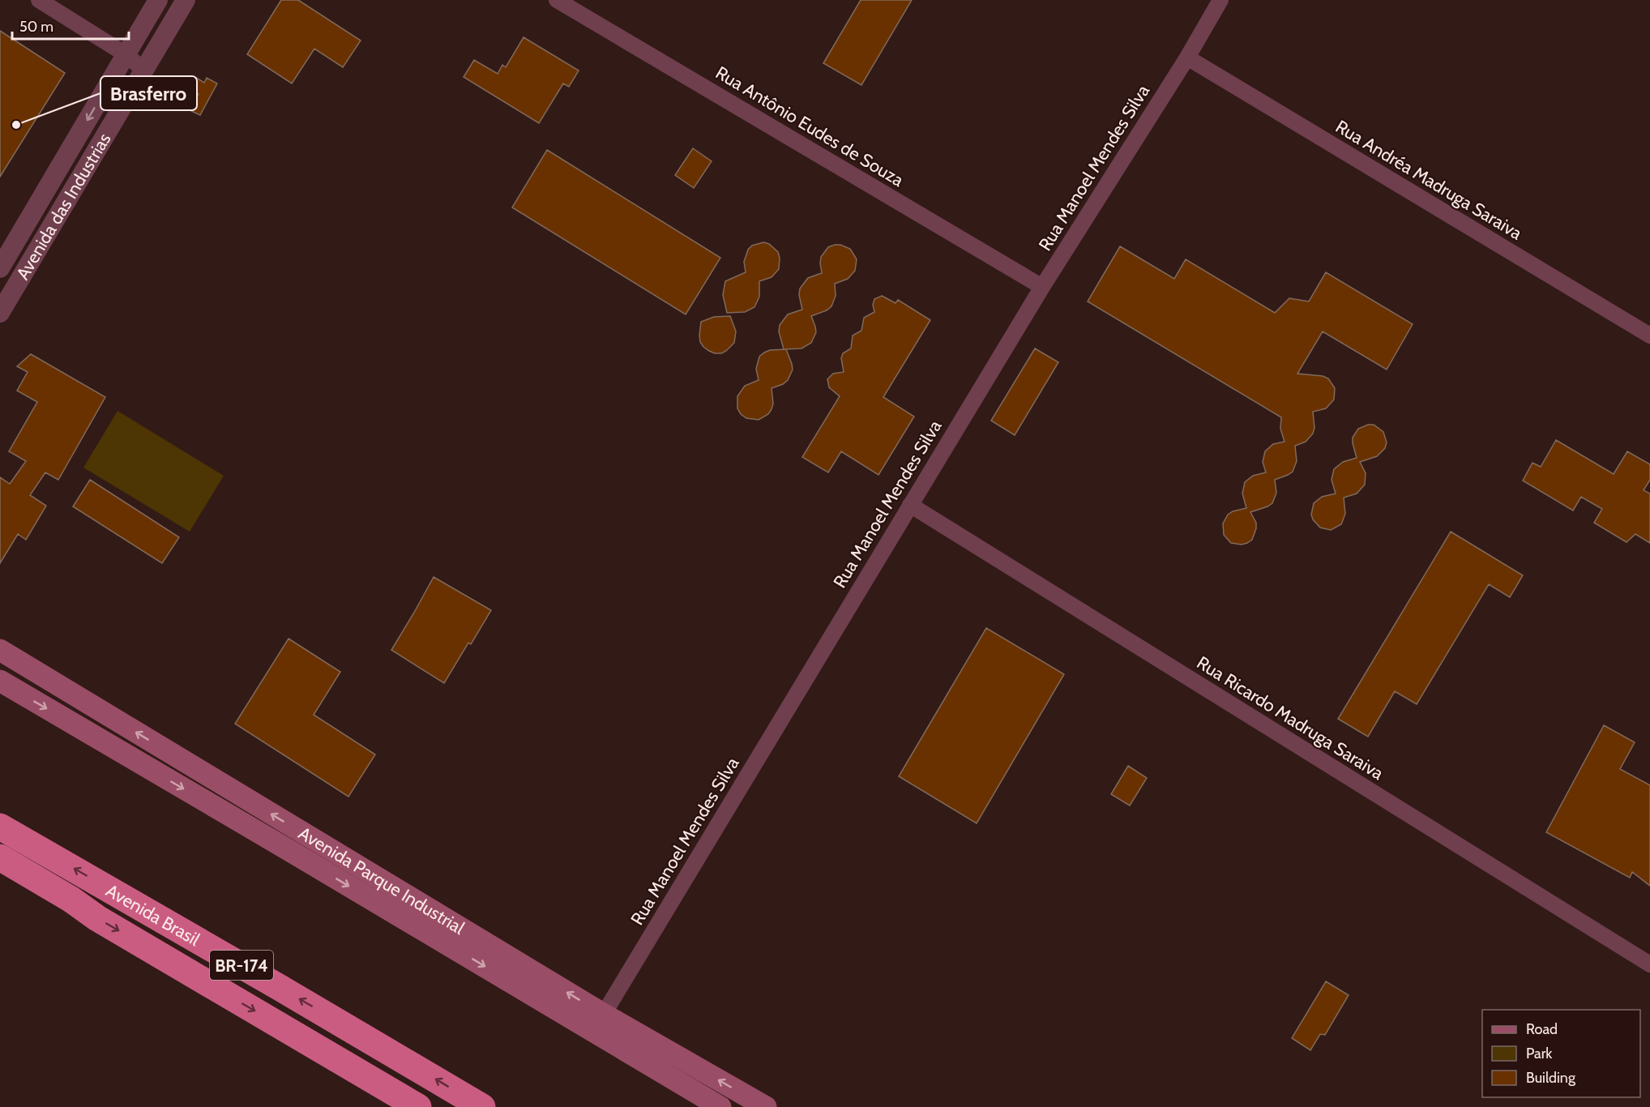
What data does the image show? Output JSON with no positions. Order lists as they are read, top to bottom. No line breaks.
{"streets":{"highway":["Avenida Brasil","BR-174"],"main road":["Avenida Parque Industrial"],"street":["Rua Antônio Eudes de Souza","Rua Manoel Mendes Silva","Rua Andréa Madruga Saraiva","Avenida das Industrias","Rua Ricardo Madruga Saraiva"]},"crossings":[["Rua Antônio Eudes de Souza","Rua Manoel Mendes Silva"],["Rua Manoel Mendes Silva","Rua Andréa Madruga Saraiva"],["Rua Manoel Mendes Silva","Rua Ricardo Madruga Saraiva"],["Rua Manoel Mendes Silva","Avenida Parque Industrial"],["Avenida Brasil","BR-174"]],"places":["Brasferro"],"legend":["Road","Park","Building"],"scale_bar":"50 m"}
